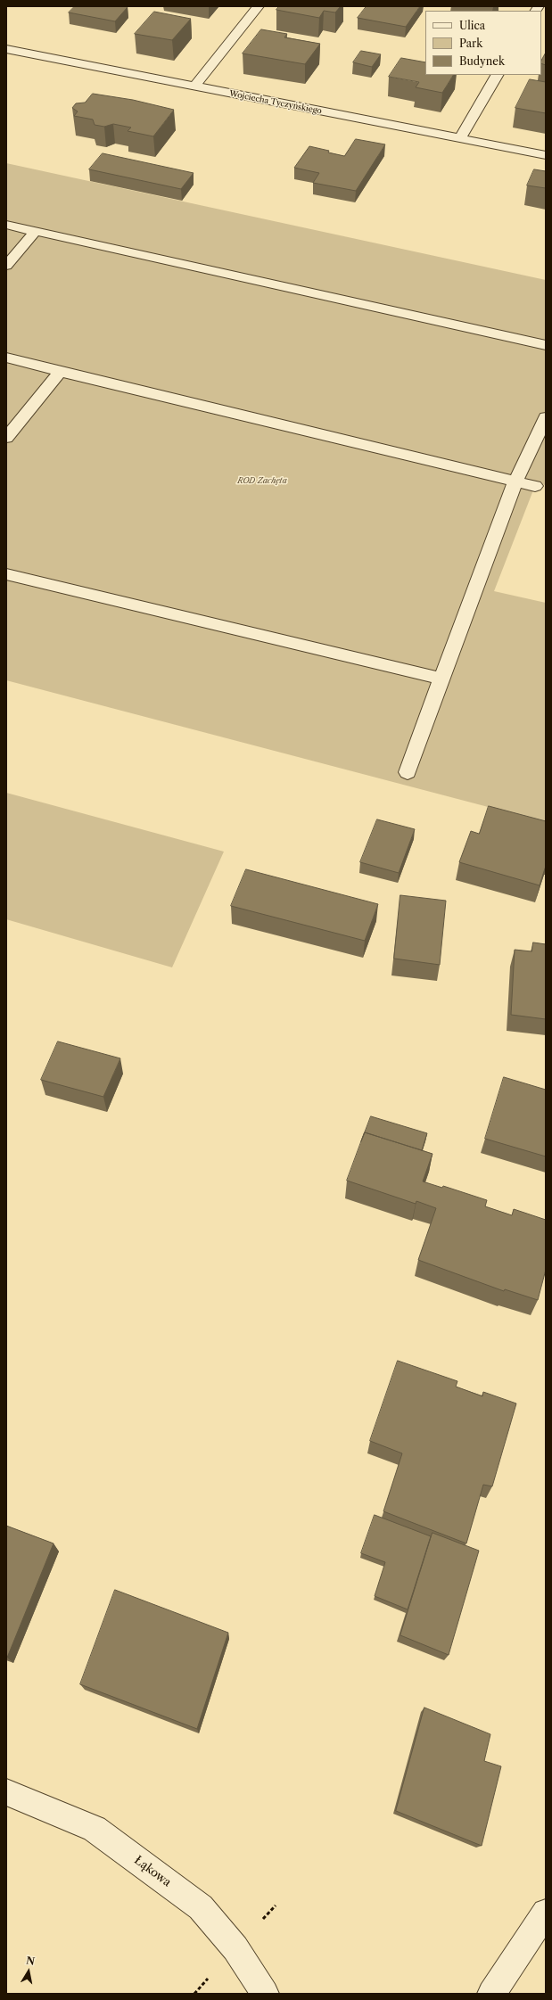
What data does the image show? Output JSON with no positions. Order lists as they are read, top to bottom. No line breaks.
{"streets":{"street":["Wojciecha Tyczyńskiego","Łąkowa"]},"parks":["ROD Zachęta"],"legend":["Ulica","Park","Budynek"],"north":"top"}
